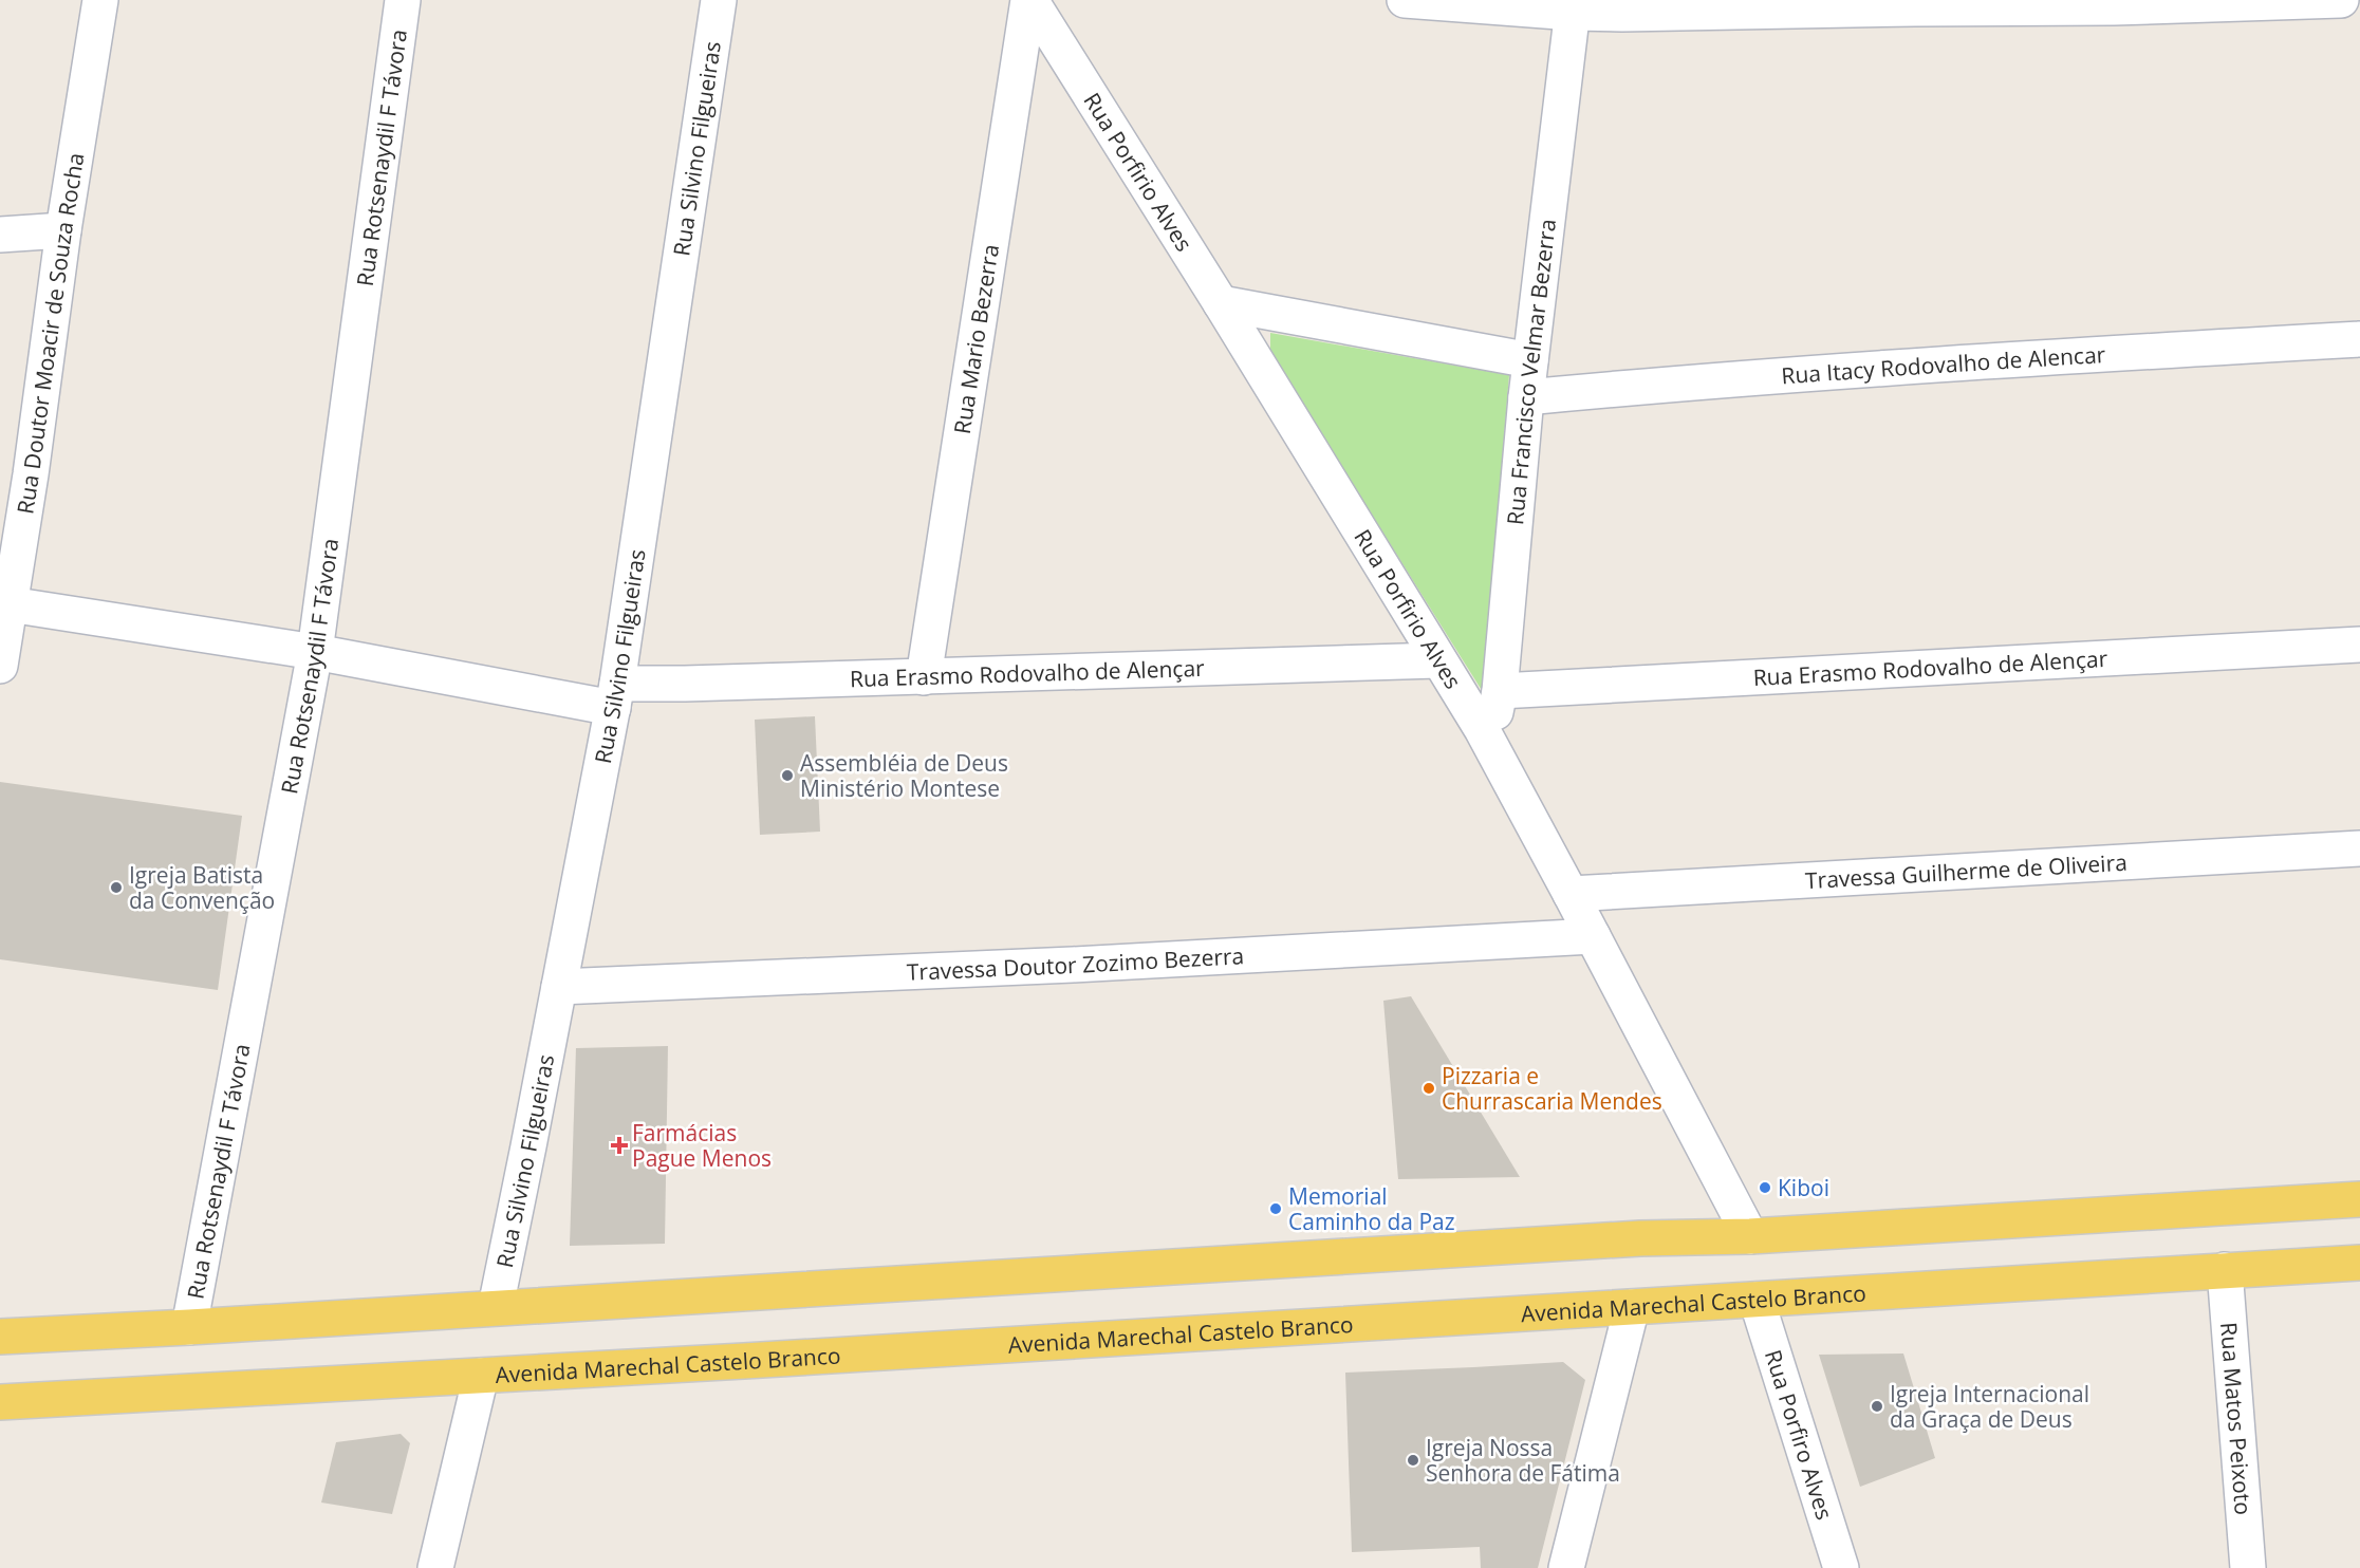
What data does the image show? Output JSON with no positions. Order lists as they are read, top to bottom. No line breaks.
{"streets":{"main road":["Avenida Marechal Castelo Branco"],"street":["Rua Silvino Filgueiras","Rua Rotsenaydil F Távora","Rua Porfirio Alves","Rua Doutor Moacir de Souza Rocha","Rua Mario Bezerra","Rua Itacy Rodovalho de Alencar","Rua Francisco Velmar Bezerra","Rua Erasmo Rodovalho de Alençar","Travessa Guilherme de Oliveira","Travessa Doutor Zozimo Bezerra","Rua Matos Peixoto","Rua Porfiro Alves"]},"crossings":[["Rua Silvino Filgueiras","Rua Erasmo Rodovalho de Alençar"],["Rua Silvino Filgueiras","Travessa Doutor Zozimo Bezerra"],["Rua Rotsenaydil F Távora","Rua Erasmo Rodovalho de Alençar"],["Rua Porfirio Alves","Rua Mario Bezerra"],["Rua Porfirio Alves","Rua Francisco Velmar Bezerra"],["Rua Porfirio Alves","Rua Erasmo Rodovalho de Alençar"],["Rua Porfirio Alves","Travessa Guilherme de Oliveira"],["Rua Porfirio Alves","Travessa Doutor Zozimo Bezerra"],["Rua Doutor Moacir de Souza Rocha","Rua Erasmo Rodovalho de Alençar"],["Rua Mario Bezerra","Rua Erasmo Rodovalho de Alençar"],["Rua Itacy Rodovalho de Alencar","Rua Francisco Velmar Bezerra"],["Rua Francisco Velmar Bezerra","Rua Erasmo Rodovalho de Alençar"],["Avenida Marechal Castelo Branco","Rua Matos Peixoto"],["Avenida Marechal Castelo Branco","Rua Porfiro Alves"]],"places":{"other":["Assembléia de Deus Ministério Montese","Igreja Batista da Convenção","Pizzaria e Churrascaria Mendes","Kiboi","Memorial Caminho da Paz","Igreja Internacional da Graça de Deus","Igreja Nossa Senhora de Fátima"],"health":["Farmácias Pague Menos"]}}
